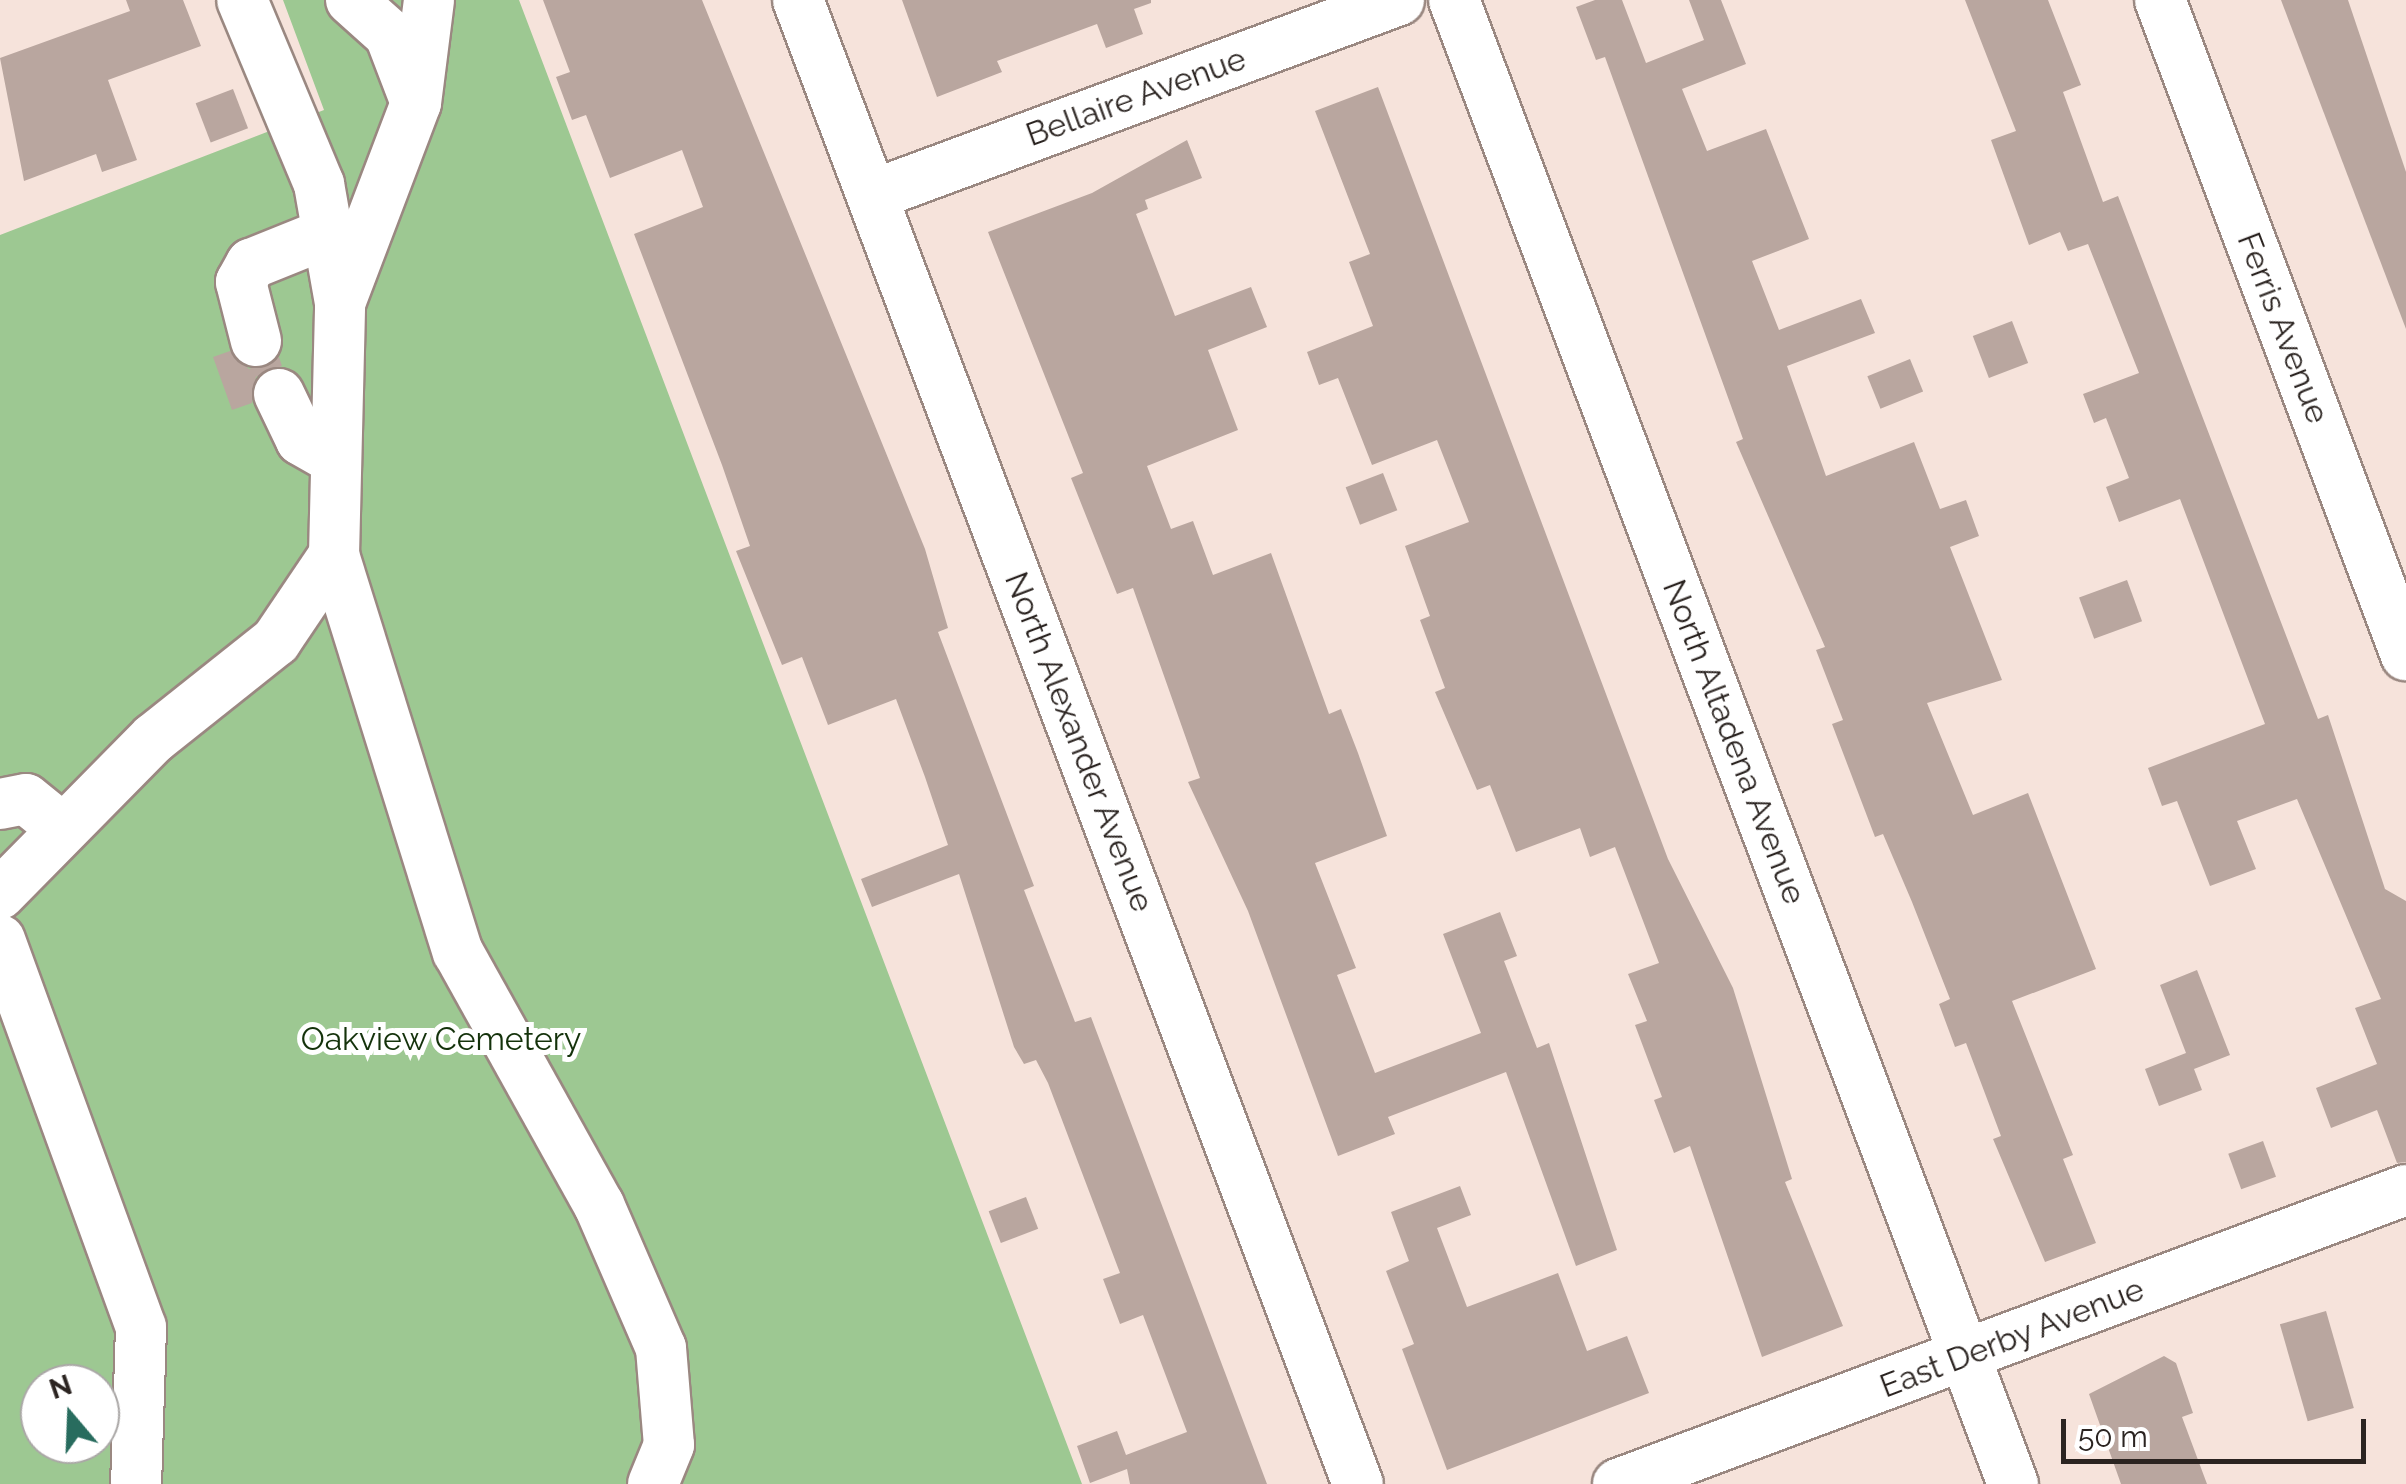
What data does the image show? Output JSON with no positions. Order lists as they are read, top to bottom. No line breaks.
{"streets":{"street":["Bellaire Avenue","Ferris Avenue","North Alexander Avenue","North Altadena Avenue","East Derby Avenue"]},"crossings":[["Bellaire Avenue","North Alexander Avenue"],["North Altadena Avenue","East Derby Avenue"]],"parks":["Oakview Cemetery"],"scale_bar":"50 m","north":"top"}
